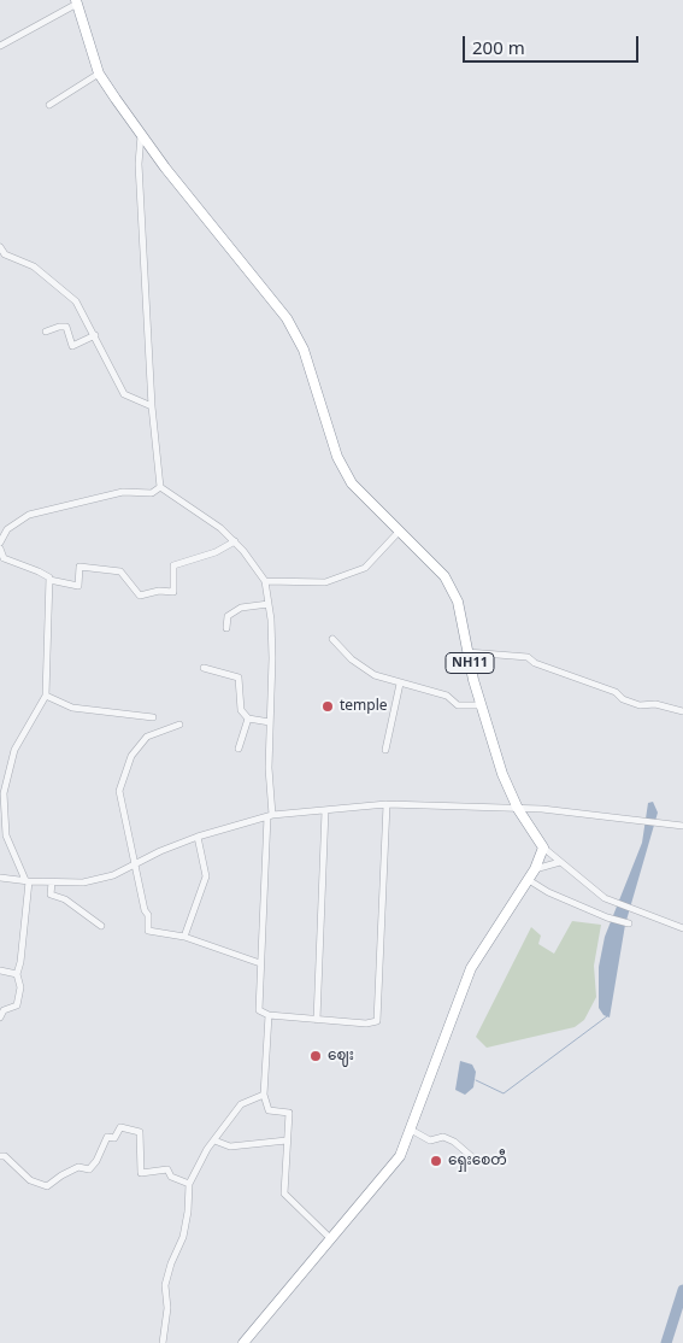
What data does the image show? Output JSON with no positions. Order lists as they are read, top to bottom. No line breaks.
{"streets":{"highway":["NH11"]},"places":["temple","ဈေး","ရှေးစေတီ"],"scale_bar":"200 m"}
